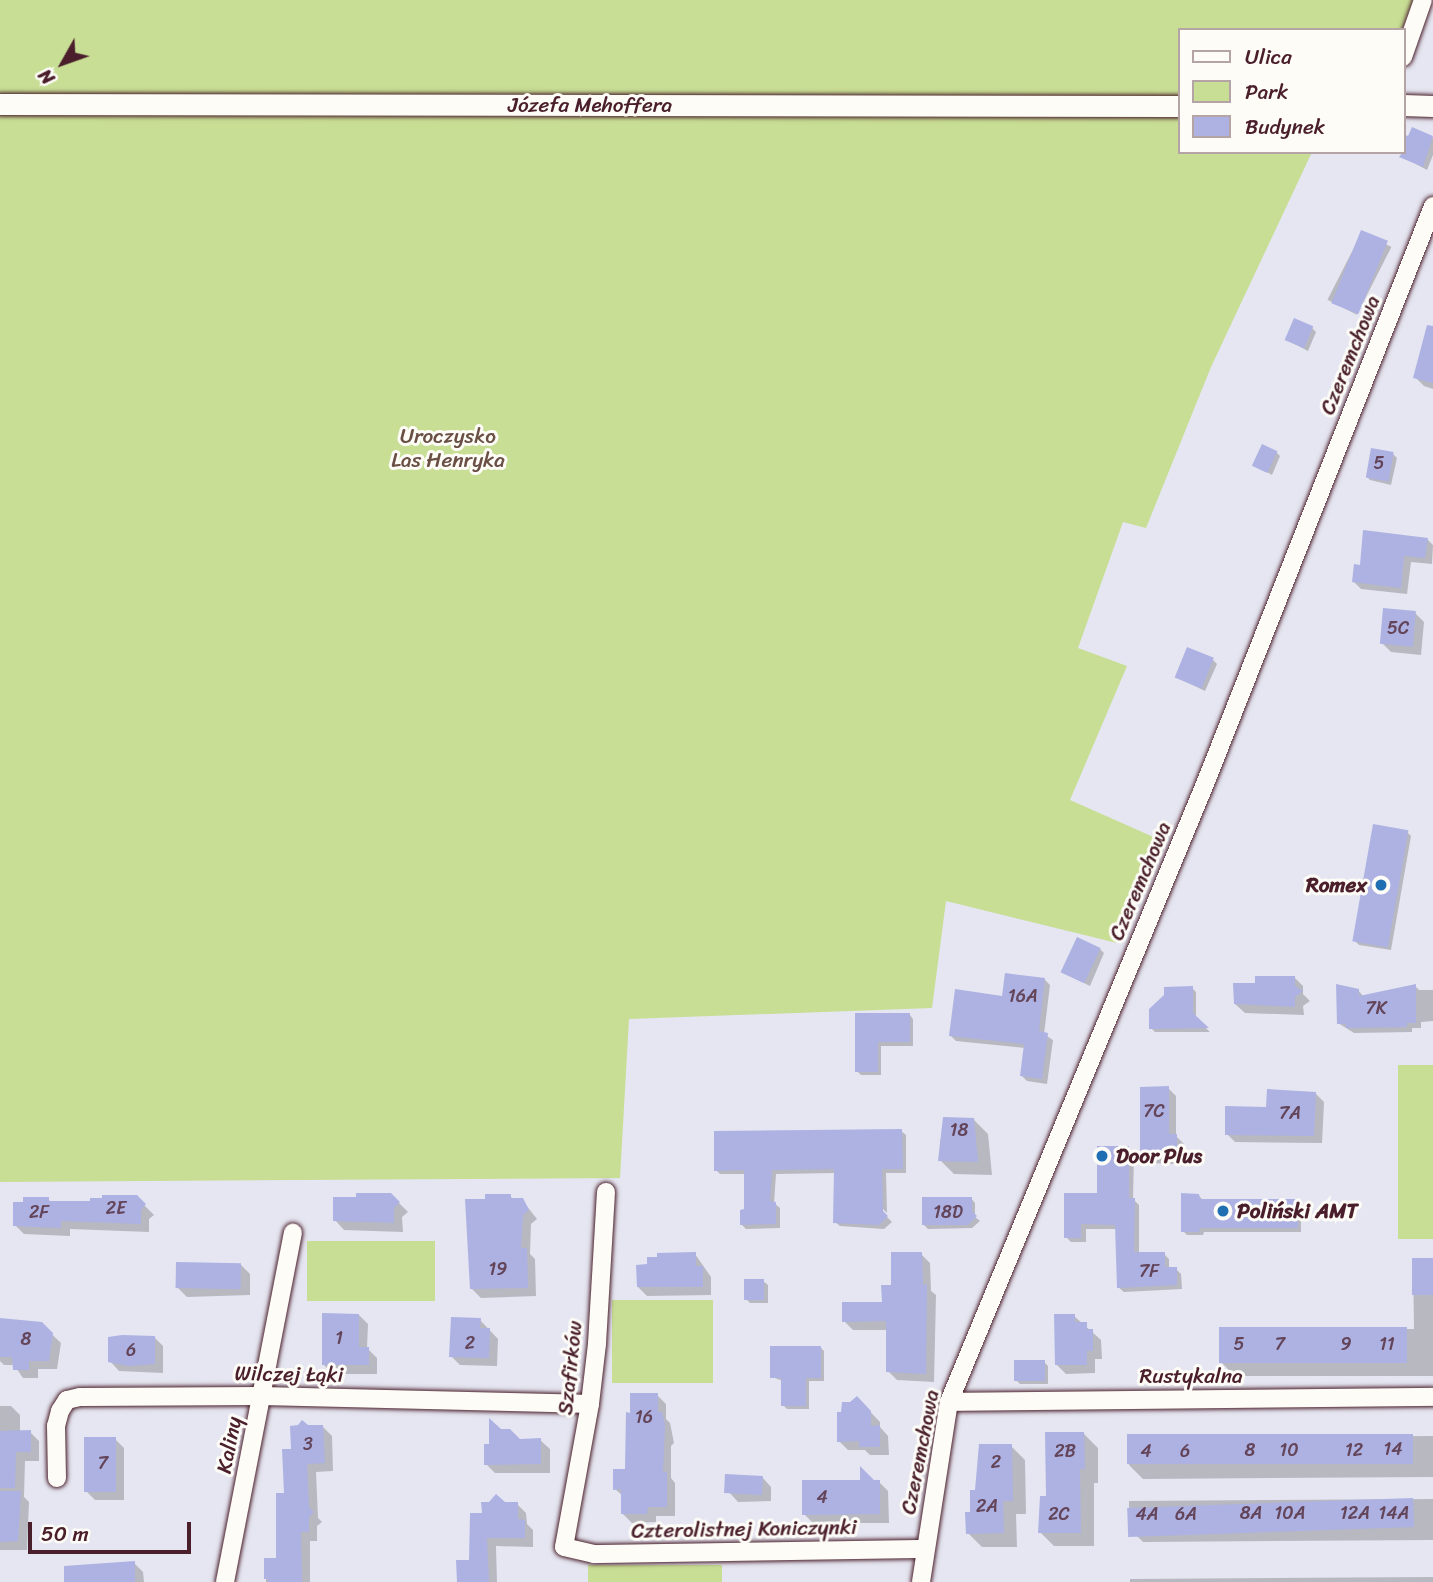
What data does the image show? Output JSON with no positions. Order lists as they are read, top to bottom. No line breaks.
{"streets":{"street":["Józefa Mehoffera","Czeremchowa","Szafirków","Wilczej Łąki","Rustykalna","Kaliny","Czterolistnej Koniczynki"]},"crossings":[["Czeremchowa","Rustykalna"],["Czeremchowa","Czterolistnej Koniczynki"],["Szafirków","Wilczej Łąki"],["Szafirków","Czterolistnej Koniczynki"],["Wilczej Łąki","Kaliny"]],"parks":["Uroczysko Las Henryka"],"places":["Romex","Door Plus","Poliński AMT"],"house_numbers":["5","5C","16A","7K","7C","7A","18","2E","2F","18D","19","7F","1","8","2","5","7","9","11","6","16","3","14","8","10","12","2B","4","6","2","7","4","2A","8A","10A","12A","14A","2C","4A","6A"],"legend":["Ulica","Park","Budynek"],"scale_bar":"50 m","north":"bottom left"}
